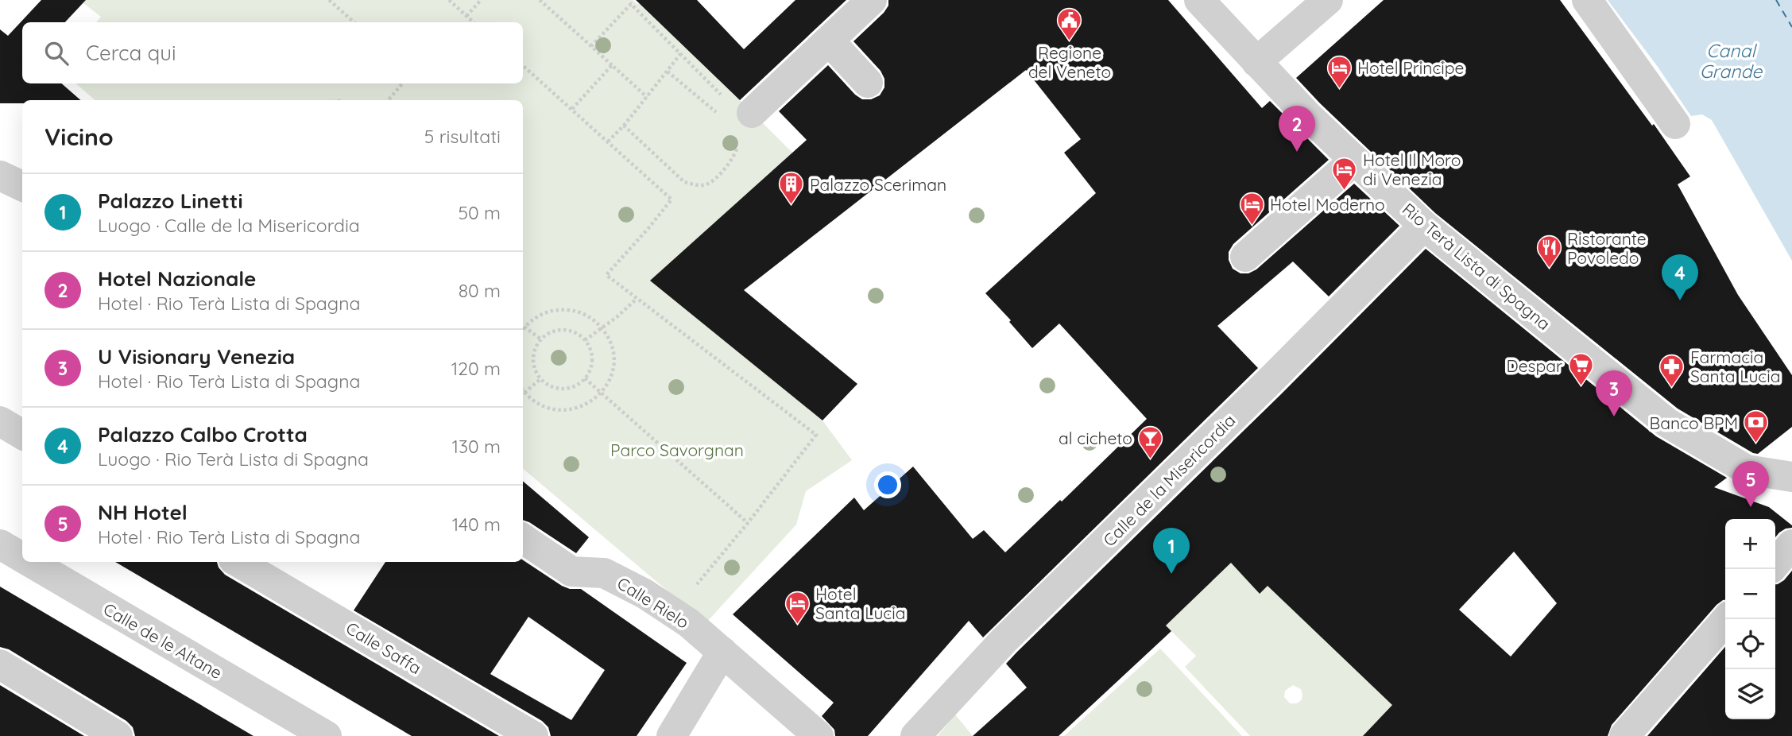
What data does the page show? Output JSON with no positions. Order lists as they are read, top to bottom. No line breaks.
{"streets":{"street":["Rio Terà Lista di Spagna","Calle de la Misericordia","Calle Rielo","Calle de le Altane","Calle Saffa"]},"crossings":[["Rio Terà Lista di Spagna","Calle de la Misericordia"]],"water":["Canal Grande"],"parks":["Parco Savorgnan"],"places":{"public building":["Regione del Veneto"],"hotel":["Hotel Principe","Hotel Il Moro di Venezia","Hotel Moderno","Hotel Santa Lucia"],"building":["Palazzo Sceriman"],"restaurant":["Ristorante Povoledo"],"supermarket":["Despar"],"pharmacy":["Farmacia Santa Lucia"],"bank":["Banco BPM"],"bar":["al cicheto"]},"page":{"search":"Cerca qui","heading":["Vicino","5 risultati"],"pins":["2","4","3","5","1"],"list":[{"mark":"1","name":"Palazzo Linetti","note":"Luogo · Calle de la Misericordia","value":"50 m"},{"mark":"2","name":"Hotel Nazionale","note":"Hotel · Rio Terà Lista di Spagna","value":"80 m"},{"mark":"3","name":"U Visionary Venezia","note":"Hotel · Rio Terà Lista di Spagna","value":"120 m"},{"mark":"4","name":"Palazzo Calbo Crotta","note":"Luogo · Rio Terà Lista di Spagna","value":"130 m"},{"mark":"5","name":"NH Hotel","note":"Hotel · Rio Terà Lista di Spagna","value":"140 m"}],"map_buttons":["+","−"]}}
